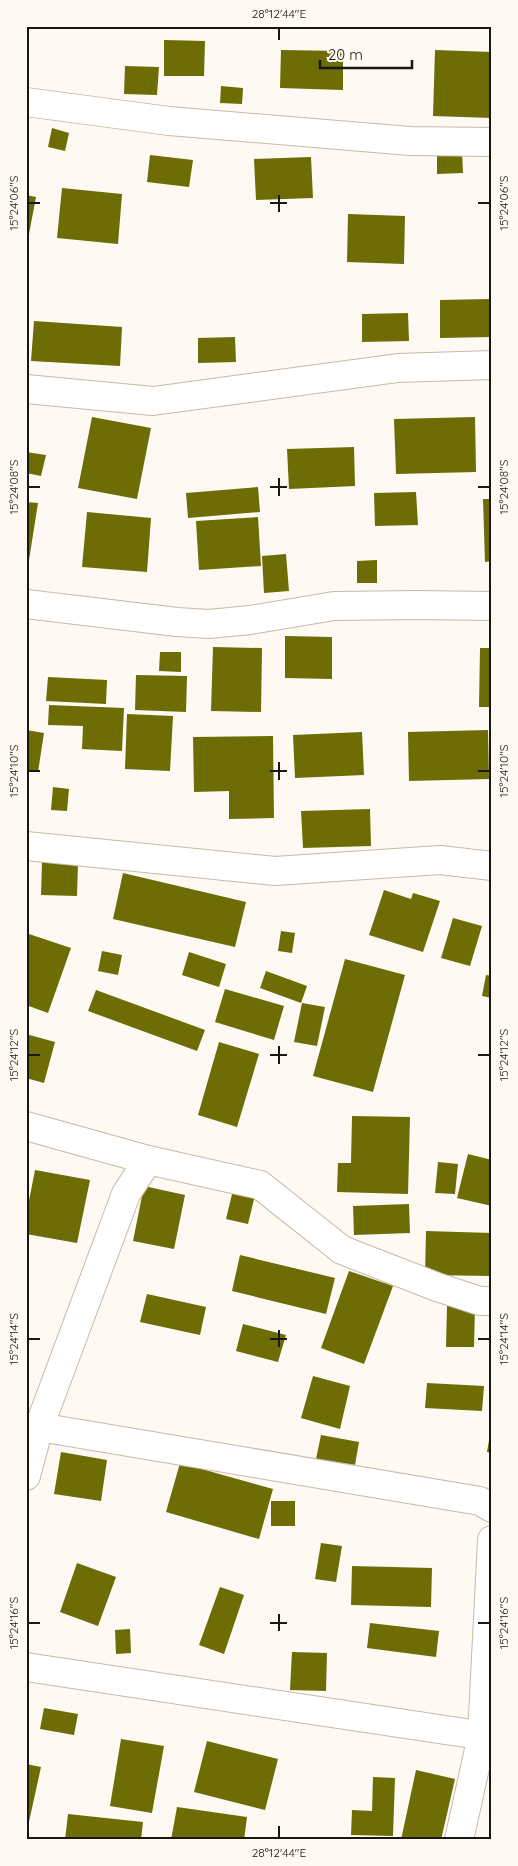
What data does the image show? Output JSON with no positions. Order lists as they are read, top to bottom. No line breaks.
{"scale_bar":"20 m","coordinates":["28°12'44\"E","15°24'06\"S","15°24'08\"S","15°24'10\"S","15°24'12\"S","15°24'14\"S","15°24'16\"S"]}
